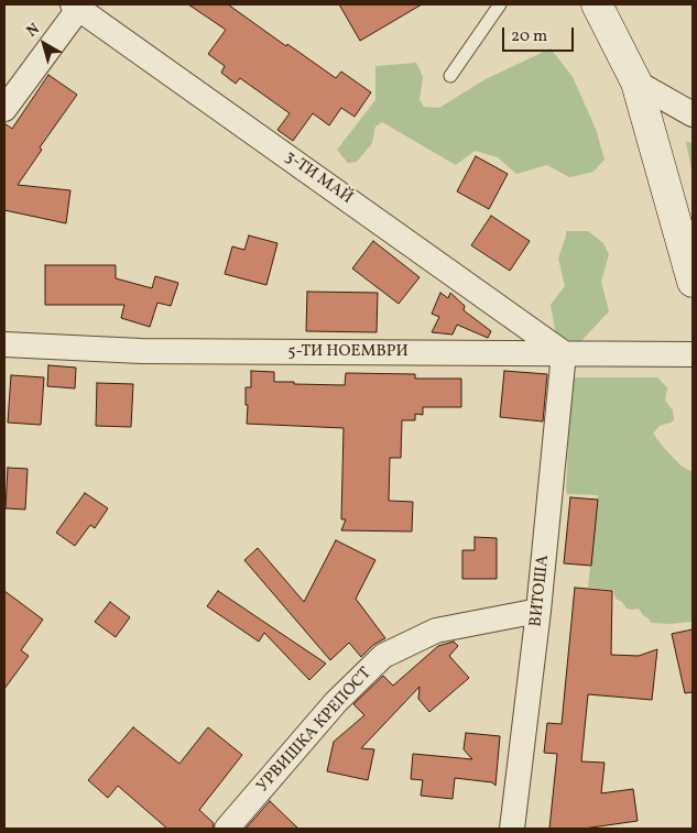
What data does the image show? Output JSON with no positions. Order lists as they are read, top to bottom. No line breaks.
{"streets":{"street":["3-ТИ МАЙ","5-ТИ НОЕМВРИ","ВИТОША","УРВИШКА КРЕПОСТ"]},"crossings":[["3-ТИ МАЙ","5-ТИ НОЕМВРИ"],["3-ТИ МАЙ","ВИТОША"],["5-ТИ НОЕМВРИ","ВИТОША"],["ВИТОША","УРВИШКА КРЕПОСТ"]],"scale_bar":"20 m","north":"top left"}
